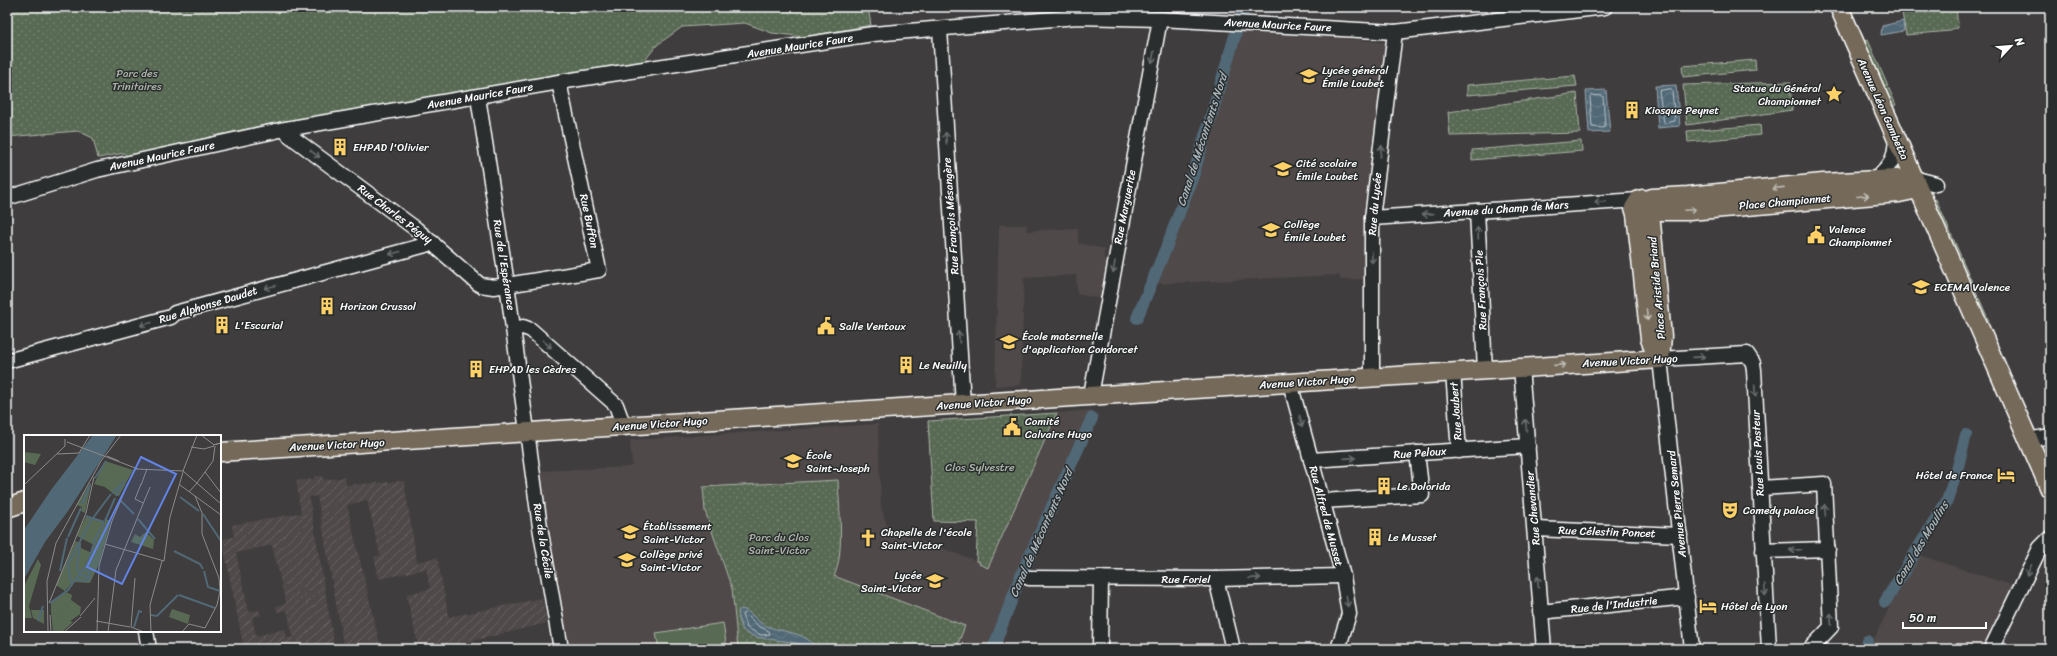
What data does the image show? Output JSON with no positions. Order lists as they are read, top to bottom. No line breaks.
{"streets":{"main road":["Avenue Léon Gambetta","Place Championnet","Place Aristide Briand","Avenue Victor Hugo"],"street":["Avenue Maurice Faure","Rue du Lycée","Rue Marguerite","Avenue du Champ de Mars","Rue Charles Péguy","Rue François Mésangère","Rue Buffon","Rue de l'Espérance","Rue François Pie","Rue Alphonse Daudet","Rue Joubert","Rue Peloux","Rue Louis Pasteur","Avenue Pierre Semard","Rue Chevandier","Rue Alfred de Musset","Rue Célestin Poncet","Rue de la Cécile","Rue Foriel","Rue de l'Industrie"]},"crossings":[["Avenue Maurice Faure","Rue du Lycée"],["Avenue Maurice Faure","Rue Marguerite"],["Avenue Maurice Faure","Rue Charles Péguy"],["Avenue Maurice Faure","Rue François Mésangère"],["Avenue Maurice Faure","Rue Buffon"],["Avenue Maurice Faure","Rue de l'Espérance"],["Avenue Léon Gambetta","Place Championnet"],["Place Championnet","Avenue du Champ de Mars"],["Place Championnet","Place Aristide Briand"],["Rue du Lycée","Avenue du Champ de Mars"],["Rue du Lycée","Avenue Victor Hugo"],["Rue Marguerite","Avenue Victor Hugo"],["Avenue du Champ de Mars","Place Aristide Briand"],["Avenue du Champ de Mars","Rue François Pie"],["Rue Charles Péguy","Rue Buffon"],["Rue Charles Péguy","Rue de l'Espérance"],["Rue Charles Péguy","Rue Alphonse Daudet"],["Rue François Mésangère","Avenue Victor Hugo"],["Rue Buffon","Rue de l'Espérance"],["Rue de l'Espérance","Avenue Victor Hugo"],["Rue de l'Espérance","Rue de la Cécile"],["Place Aristide Briand","Avenue Victor Hugo"],["Place Aristide Briand","Avenue Pierre Semard"],["Rue François Pie","Avenue Victor Hugo"],["Avenue Victor Hugo","Rue Joubert"],["Avenue Victor Hugo","Rue Louis Pasteur"],["Avenue Victor Hugo","Avenue Pierre Semard"],["Avenue Victor Hugo","Rue Chevandier"],["Avenue Victor Hugo","Rue Alfred de Musset"],["Avenue Victor Hugo","Rue de la Cécile"],["Rue Joubert","Rue Peloux"],["Rue Peloux","Rue Chevandier"],["Rue Peloux","Rue Alfred de Musset"],["Avenue Pierre Semard","Rue Célestin Poncet"],["Avenue Pierre Semard","Rue de l'Industrie"],["Rue Chevandier","Rue Célestin Poncet"],["Rue Chevandier","Rue de l'Industrie"],["Rue Alfred de Musset","Rue Foriel"]],"one_way":["Rue Marguerite","Avenue du Champ de Mars","Rue Charles Péguy","Rue François Mésangère","Rue François Pie","Rue Alphonse Daudet","Rue Peloux","Rue Louis Pasteur","Rue Chevandier","Rue Alfred de Musset","Rue Foriel"],"water":["Canal de Mécontents Nord","Canal des Moulins"],"parks":["Parc des Trinitaires","Clos Sylvestre","Parc du Clos Saint-Victor"],"places":{"school or university":["Lycée général Émile Loubet","Cité scolaire Émile Loubet","Collège Émile Loubet","ECEMA Valence","École maternelle d'application Condorcet","École Saint-Joseph","Établissement Saint-Victor","Collège privé Saint-Victor","Lycée Saint-Victor"],"place":["Statue du Général Championnet"],"building":["Kiosque Peynet","EHPAD l'Olivier","Horizon Crussol","L'Escurial","Le Neuilly","EHPAD les Cèdres","Le Dolorida","Le Musset"],"public building":["Valence Championnet","Salle Ventoux","Comité Calvaire Hugo"],"hotel":["Hôtel de France","Hôtel de Lyon"],"theatre":["Comedy palace"],"church":["Chapelle de l'école Saint-Victor"]},"scale_bar":"50 m","north":"top right"}
